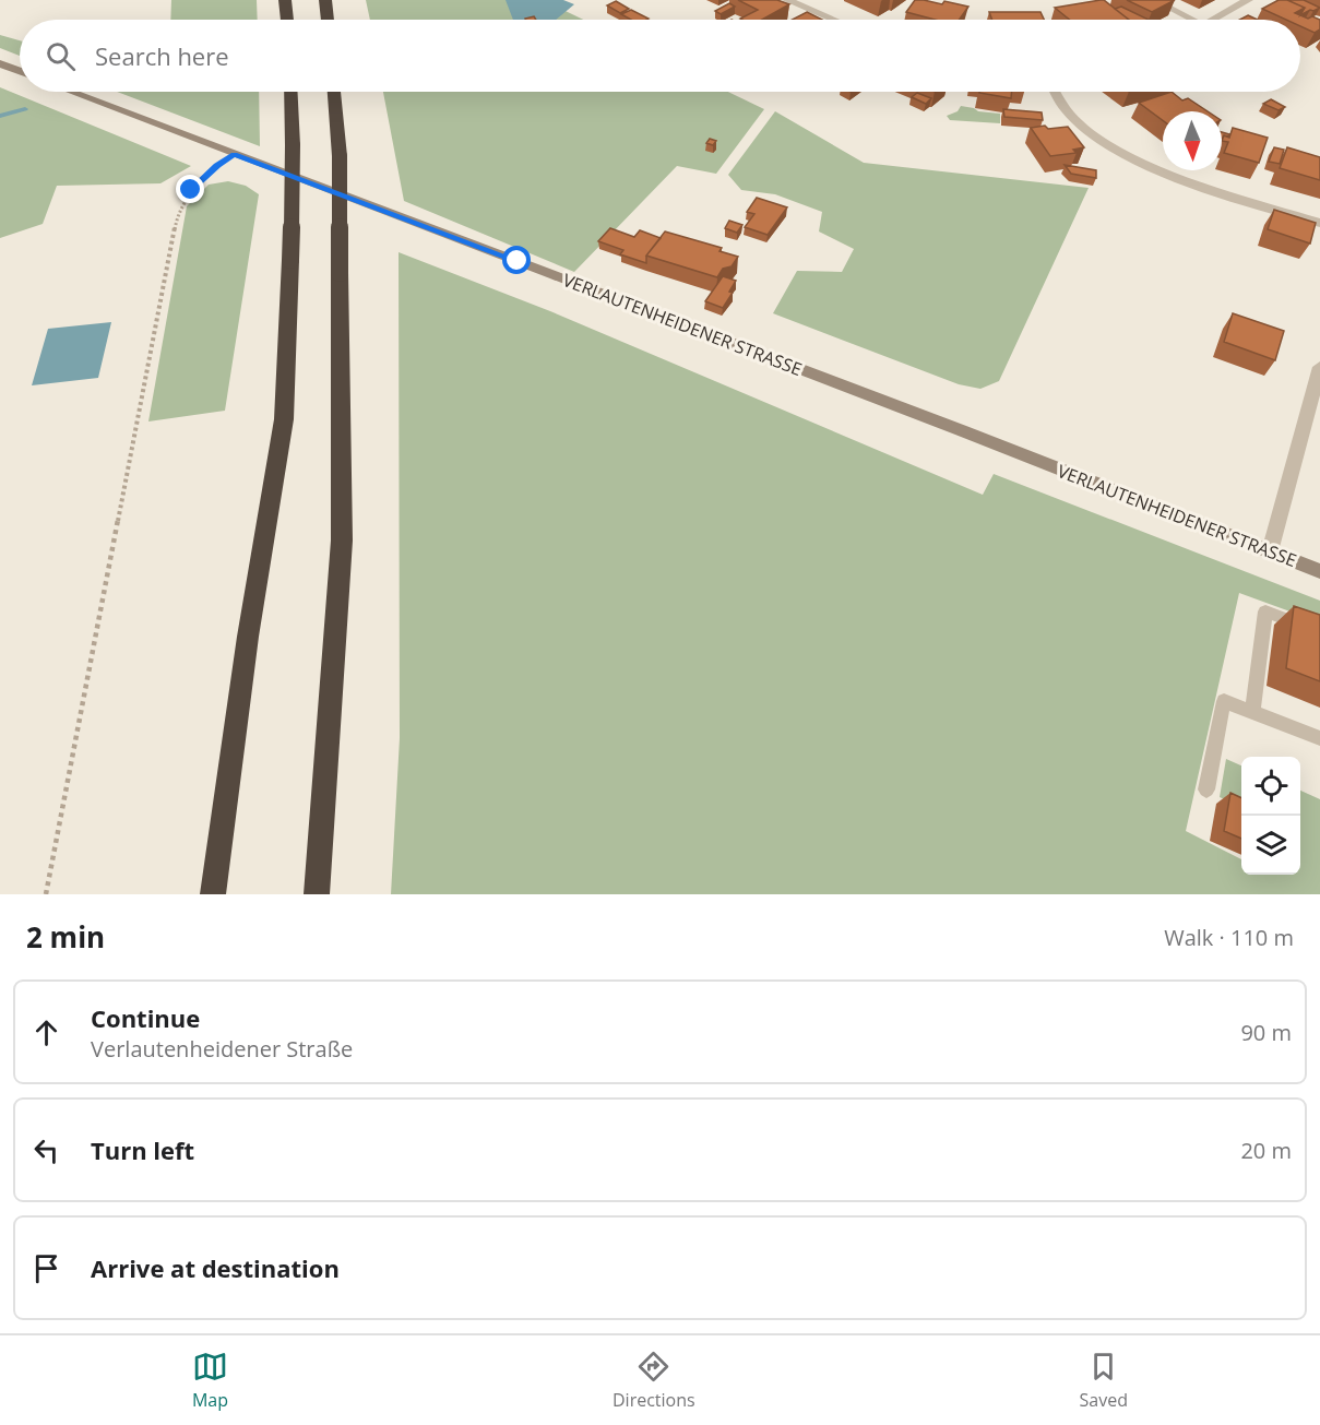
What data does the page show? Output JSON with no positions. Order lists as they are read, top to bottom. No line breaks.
{"streets":{"main road":["VERLAUTENHEIDENER STRASSE"]},"north":"bottom","page":{"search":"Search here","heading":["2 min","Walk · 110 m"],"list":[["Continue","Verlautenheidener Straße","90 m"],["Turn left","20 m"],"Arrive at destination"],"nav":["Map","Directions","Saved"]}}
